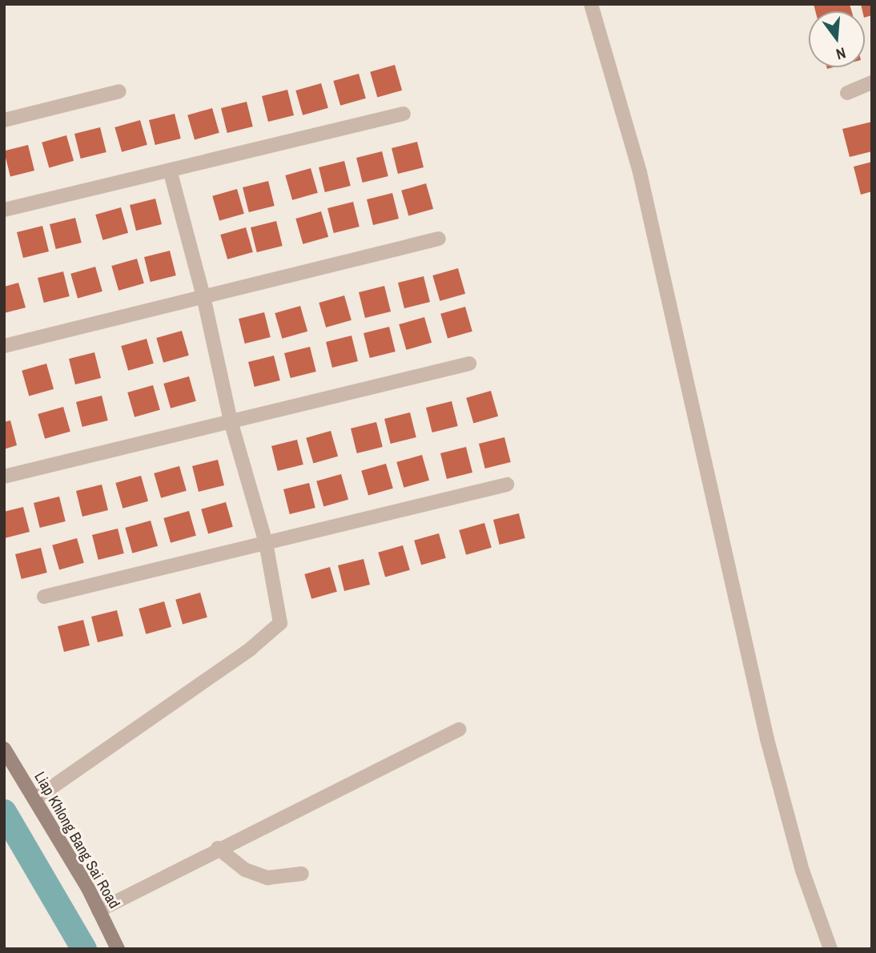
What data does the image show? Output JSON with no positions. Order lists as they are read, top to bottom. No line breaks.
{"streets":{"street":["Liap Khlong Bang Sai Road"]},"north":"bottom"}
